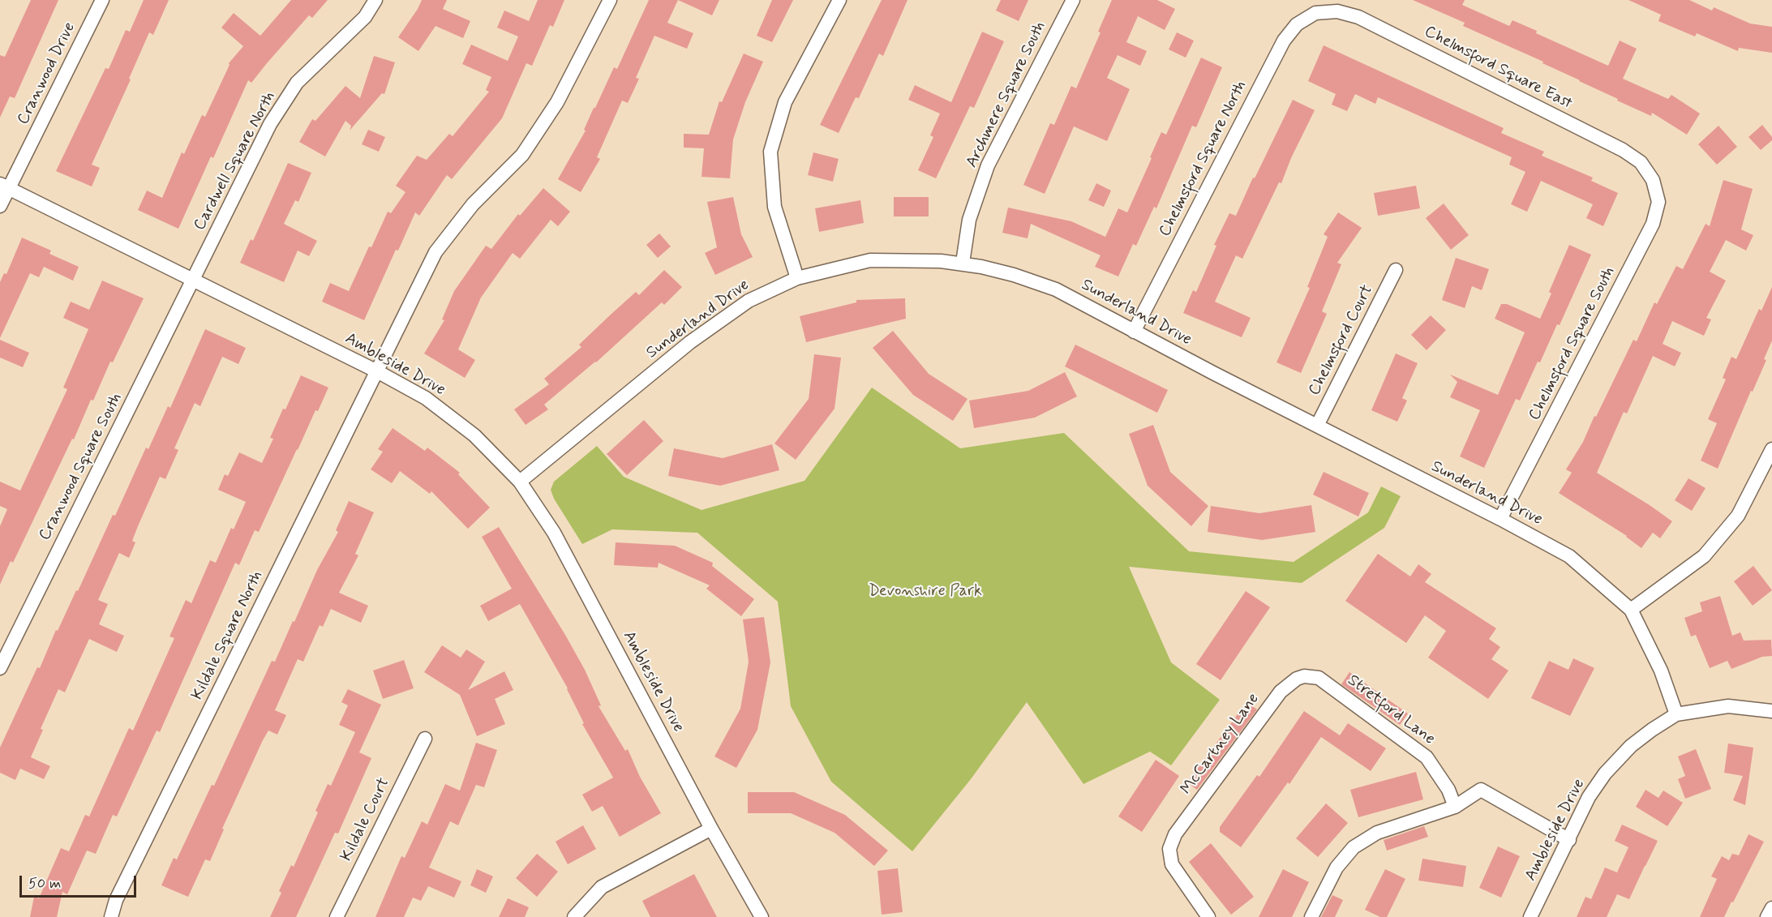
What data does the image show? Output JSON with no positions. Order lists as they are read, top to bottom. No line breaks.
{"streets":{"street":["Chelmsford Square East","Cranwood Drive","Archmere Square South","Chelmsford Square North","Cardwell Square North","Sunderland Drive","Chelmsford Court","Chelmsford Square South","Ambleside Drive","Cranwood Square South","Kildale Square North","Stretford Lane","McCartney Lane","Kildale Court"]},"crossings":[["Chelmsford Square East","Chelmsford Square North"],["Chelmsford Square East","Chelmsford Square South"],["Cranwood Drive","Ambleside Drive"],["Archmere Square South","Sunderland Drive"],["Chelmsford Square North","Sunderland Drive"],["Cardwell Square North","Ambleside Drive"],["Cardwell Square North","Cranwood Square South"],["Sunderland Drive","Chelmsford Court"],["Sunderland Drive","Chelmsford Square South"],["Sunderland Drive","Ambleside Drive"],["Ambleside Drive","Cranwood Square South"],["Ambleside Drive","Kildale Square North"],["Stretford Lane","McCartney Lane"]],"parks":["Devonshire Park"],"scale_bar":"50 m"}
